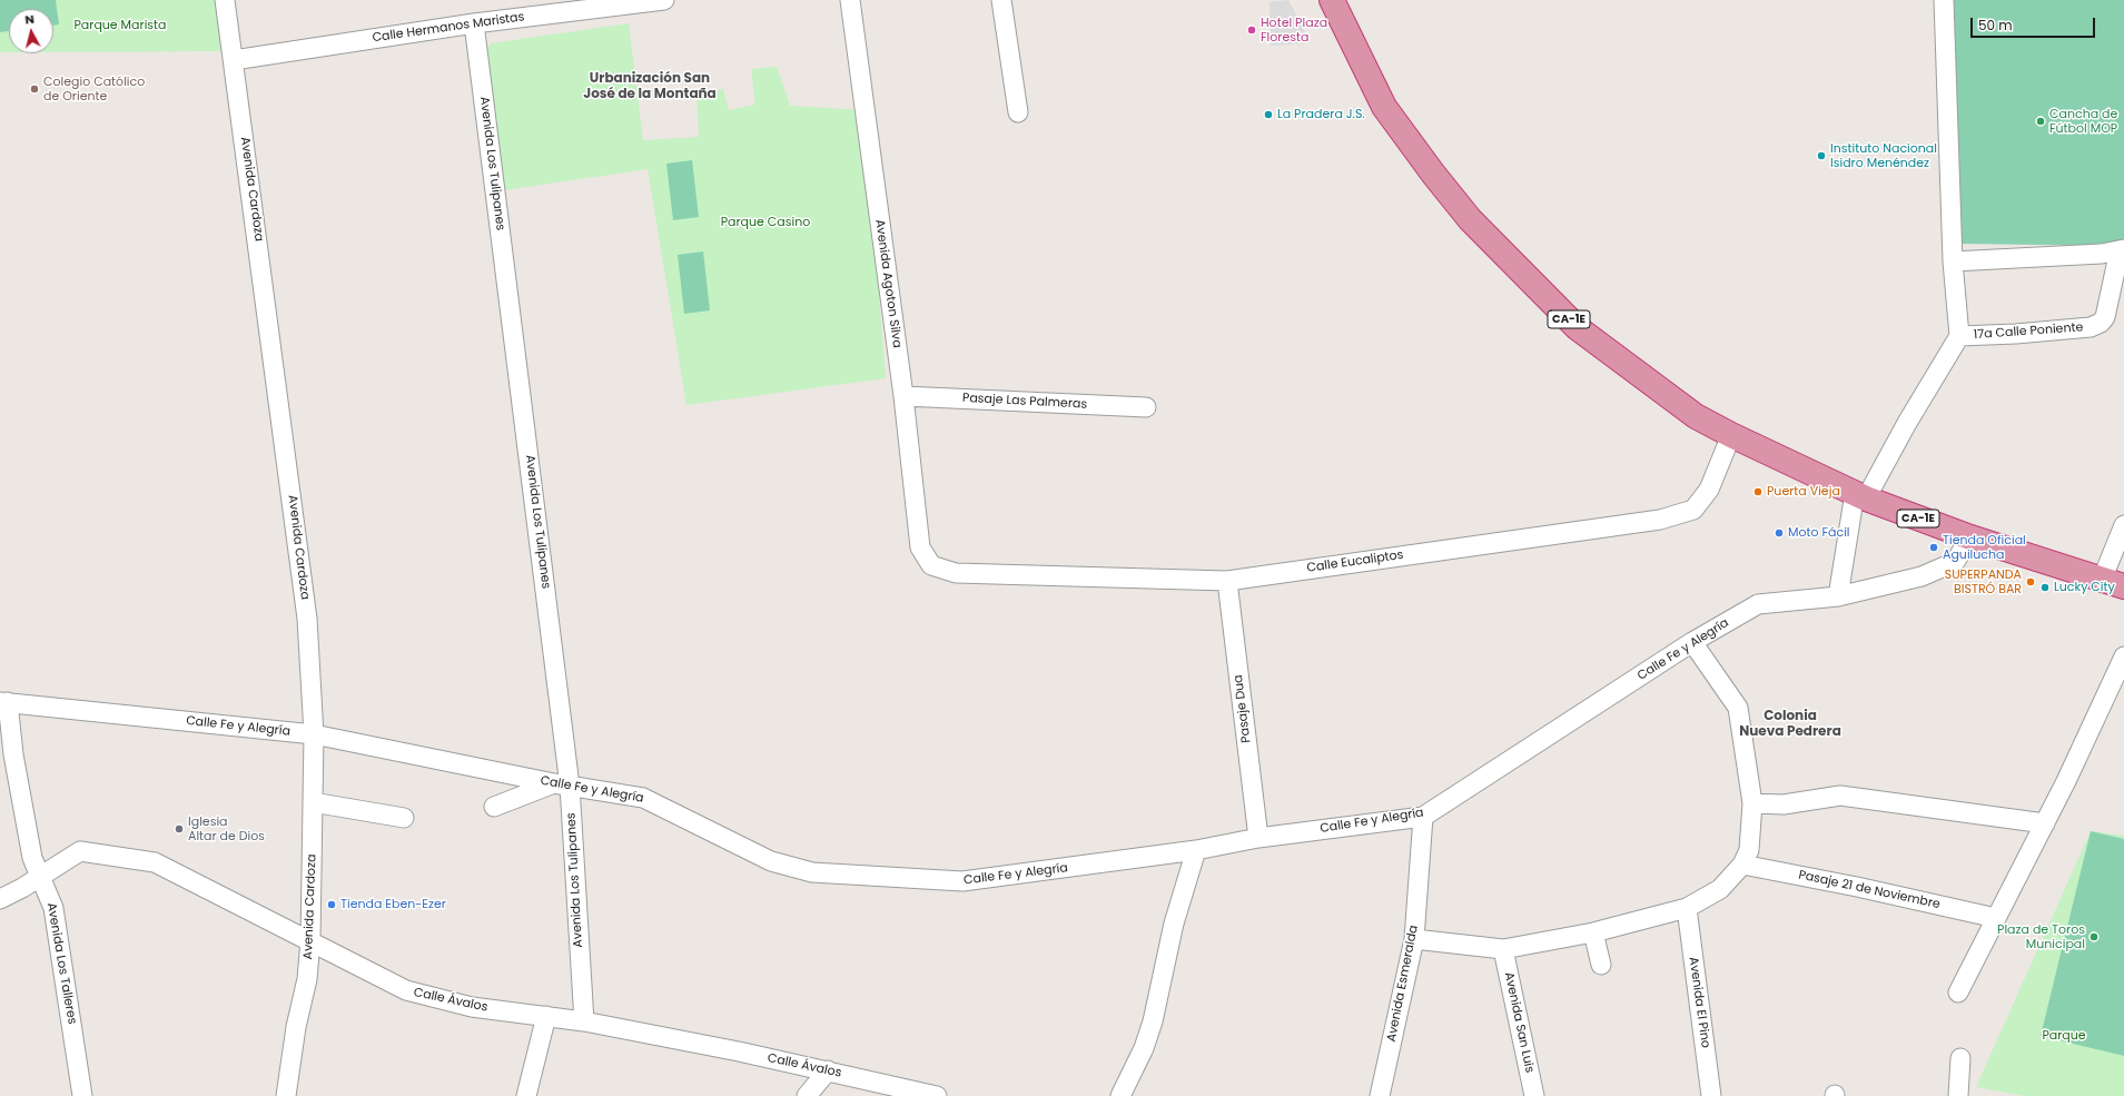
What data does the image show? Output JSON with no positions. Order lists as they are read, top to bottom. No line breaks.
{"streets":{"highway":["CA-1E"],"street":["Calle Hermanos Maristas","Avenida Los Tulipanes","Avenida Cardoza","Avenida Agoton Silva","17a Calle Poniente","Pasaje Las Palmeras","Calle Eucaliptos","Calle Fe y Alegría","Pasaje Dua","Pasaje 21 de Noviembre","Avenida Los Talleres","Avenida Esmeralda","Calle Ávalos","Avenida El Pino","Avenida San Luis"]},"crossings":[["Calle Hermanos Maristas","Avenida Los Tulipanes"],["Calle Hermanos Maristas","Avenida Cardoza"],["Avenida Los Tulipanes","Calle Fe y Alegría"],["Avenida Los Tulipanes","Calle Ávalos"],["Avenida Cardoza","Calle Fe y Alegría"],["Avenida Cardoza","Calle Ávalos"],["Avenida Agoton Silva","Pasaje Las Palmeras"],["Avenida Agoton Silva","Calle Eucaliptos"],["CA-1E","Calle Eucaliptos"],["CA-1E","Calle Fe y Alegría"],["Calle Eucaliptos","Pasaje Dua"],["Calle Fe y Alegría","Pasaje Dua"],["Calle Fe y Alegría","Avenida Los Talleres"],["Calle Fe y Alegría","Avenida Esmeralda"],["Avenida Los Talleres","Calle Ávalos"]],"districts":["Urbanización San José de la Montaña","Colonia Nueva Pedrera"],"parks":["Parque Marista","Parque Casino","Parque"],"places":["Hotel Plaza Floresta","Colegio Católico de Oriente","La Pradera J.S.","Cancha de Fútbol MOP","Instituto Nacional Isidro Menéndez","Puerta Vieja","Moto Fácil","Tienda Oficial Aguilucha","SUPERPANDA BISTRÓ BAR","Lucky City","Iglesia Altar de Dios","Tienda Eben-Ezer","Plaza de Toros Municipal"],"scale_bar":"50 m","north":"top"}
